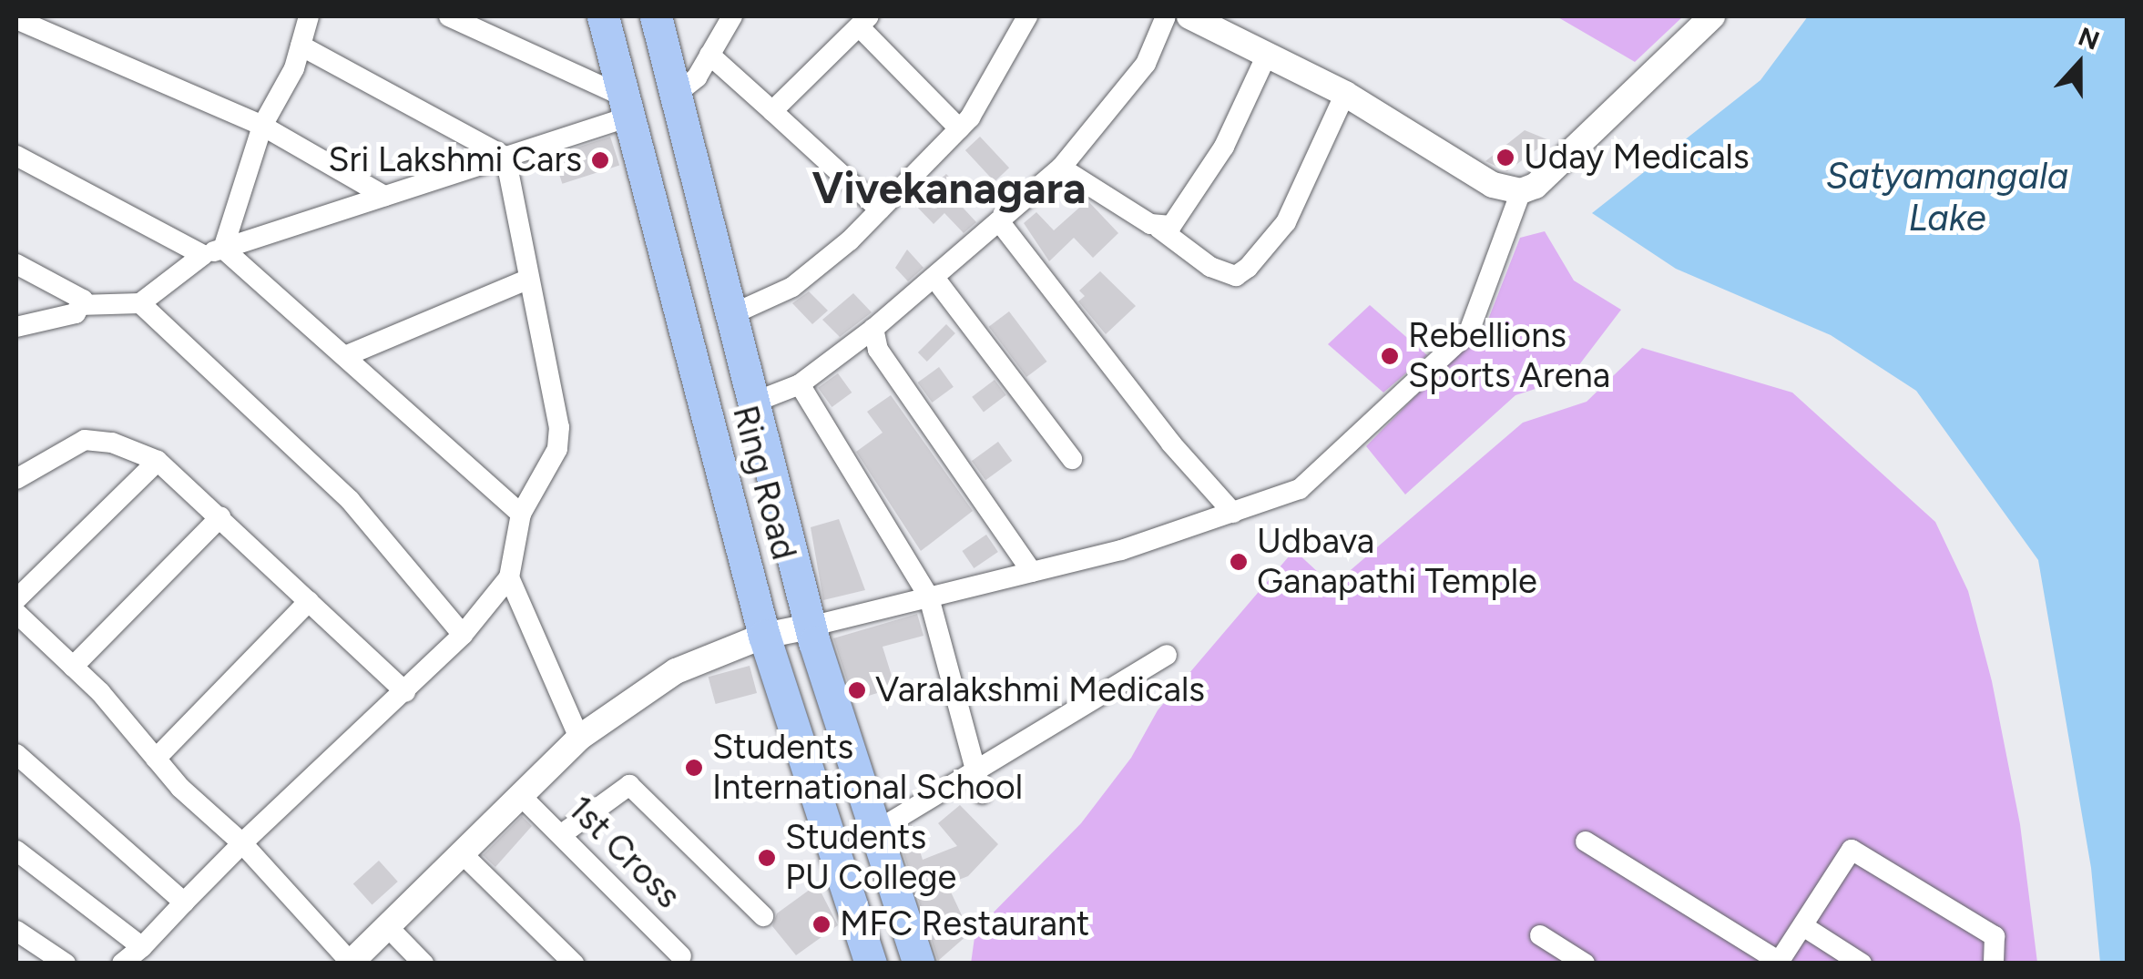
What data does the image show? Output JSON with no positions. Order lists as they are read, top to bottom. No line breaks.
{"streets":{"main road":["Ring Road"],"street":["1st Cross"]},"districts":["Vivekanagara"],"water":["Satyamangala Lake"],"places":["Uday Medicals","Sri Lakshmi Cars","Rebellions Sports Arena","Udbava Ganapathi Temple","Varalakshmi Medicals","Students International School","Students PU College","MFC Restaurant"],"north":"top"}
